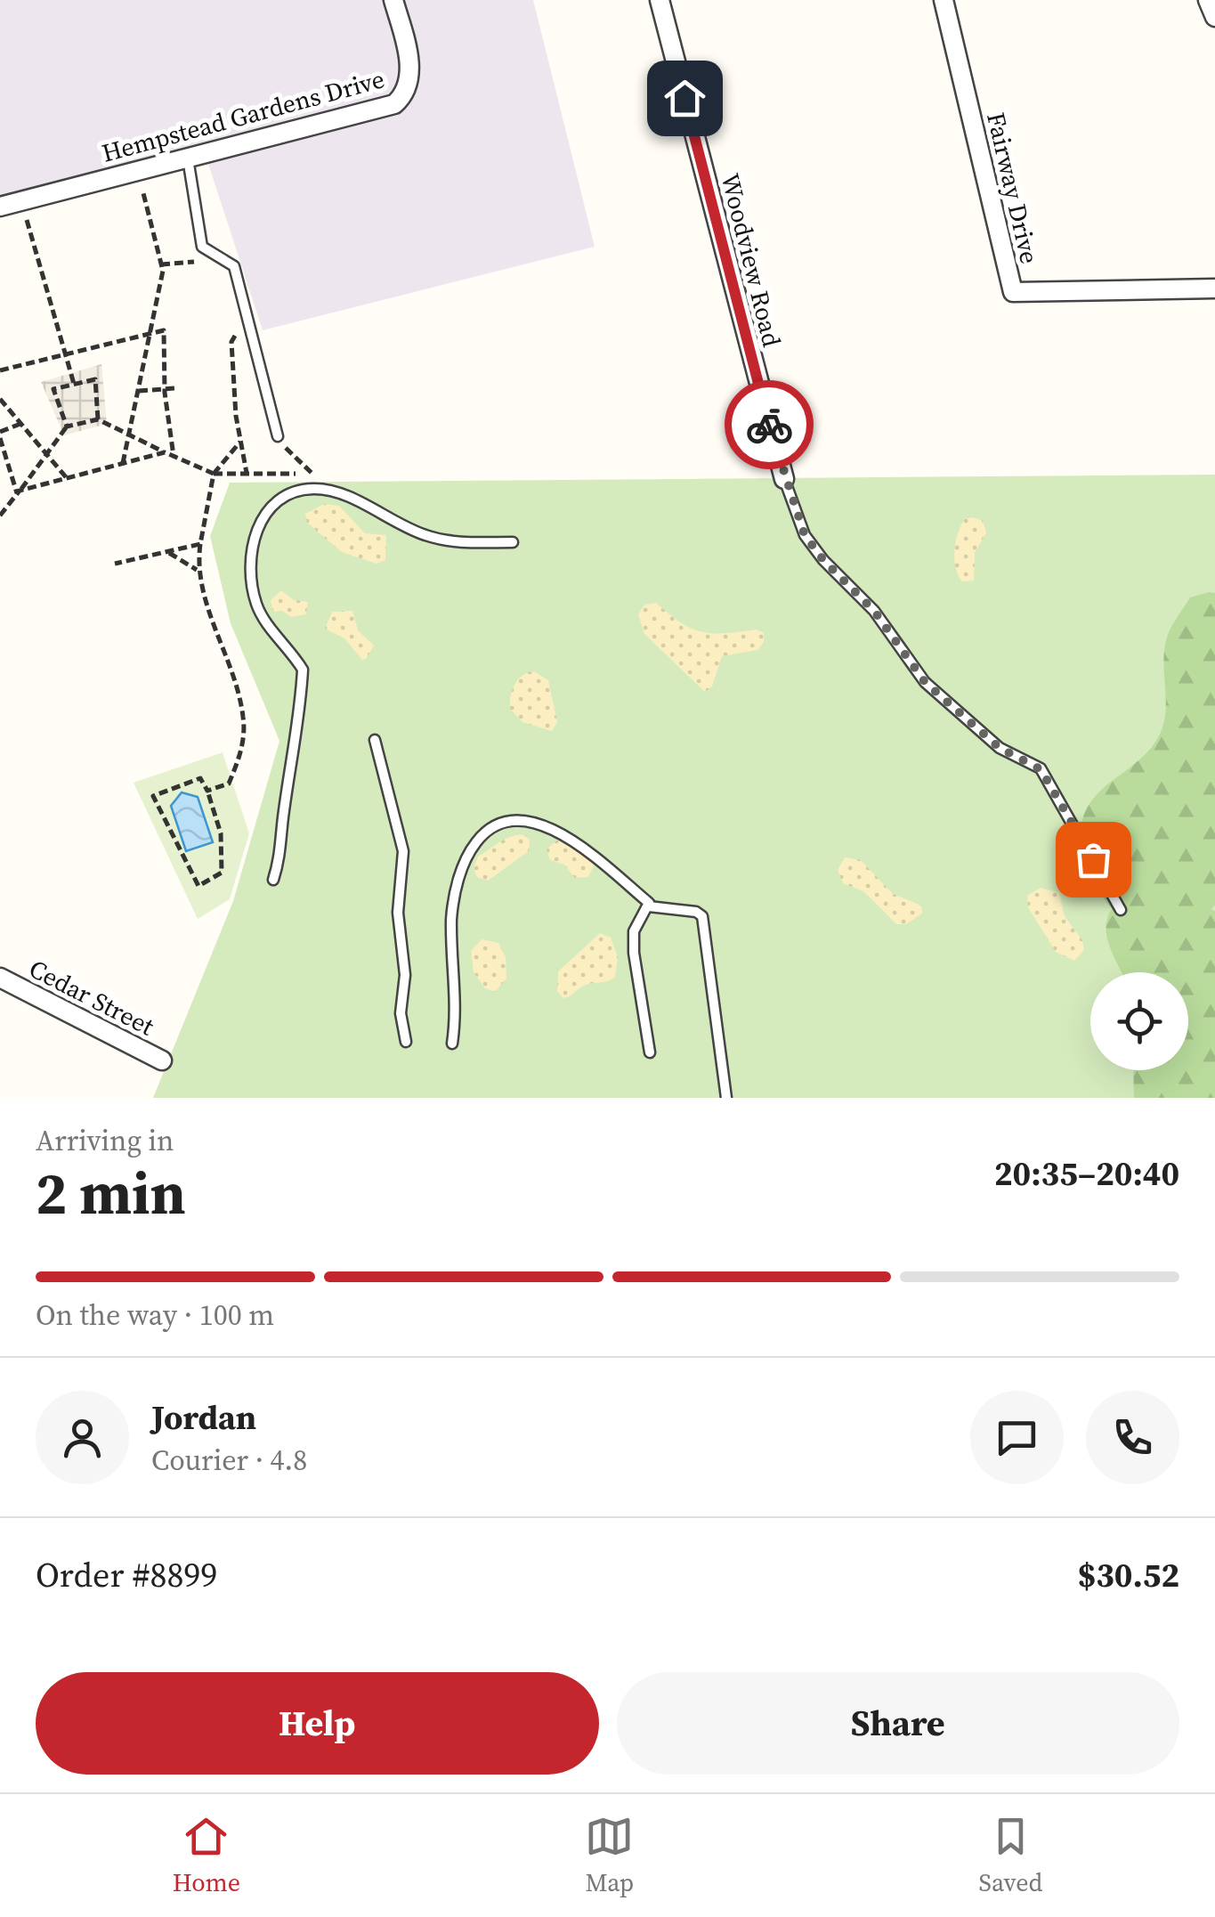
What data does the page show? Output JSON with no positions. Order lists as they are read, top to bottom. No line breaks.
{"streets":{"street":["Hempstead Gardens Drive","Fairway Drive","Woodview Road","Cedar Street"]},"page":{"heading":["2 min","Arriving in","20:35–20:40"],"panel":["Jordan","Courier · 4.8","Order #8899","$30.52"],"bar":"On the way · 100 m","buttons":["Help","Share"],"tabs":["Home","Map","Saved"]}}
